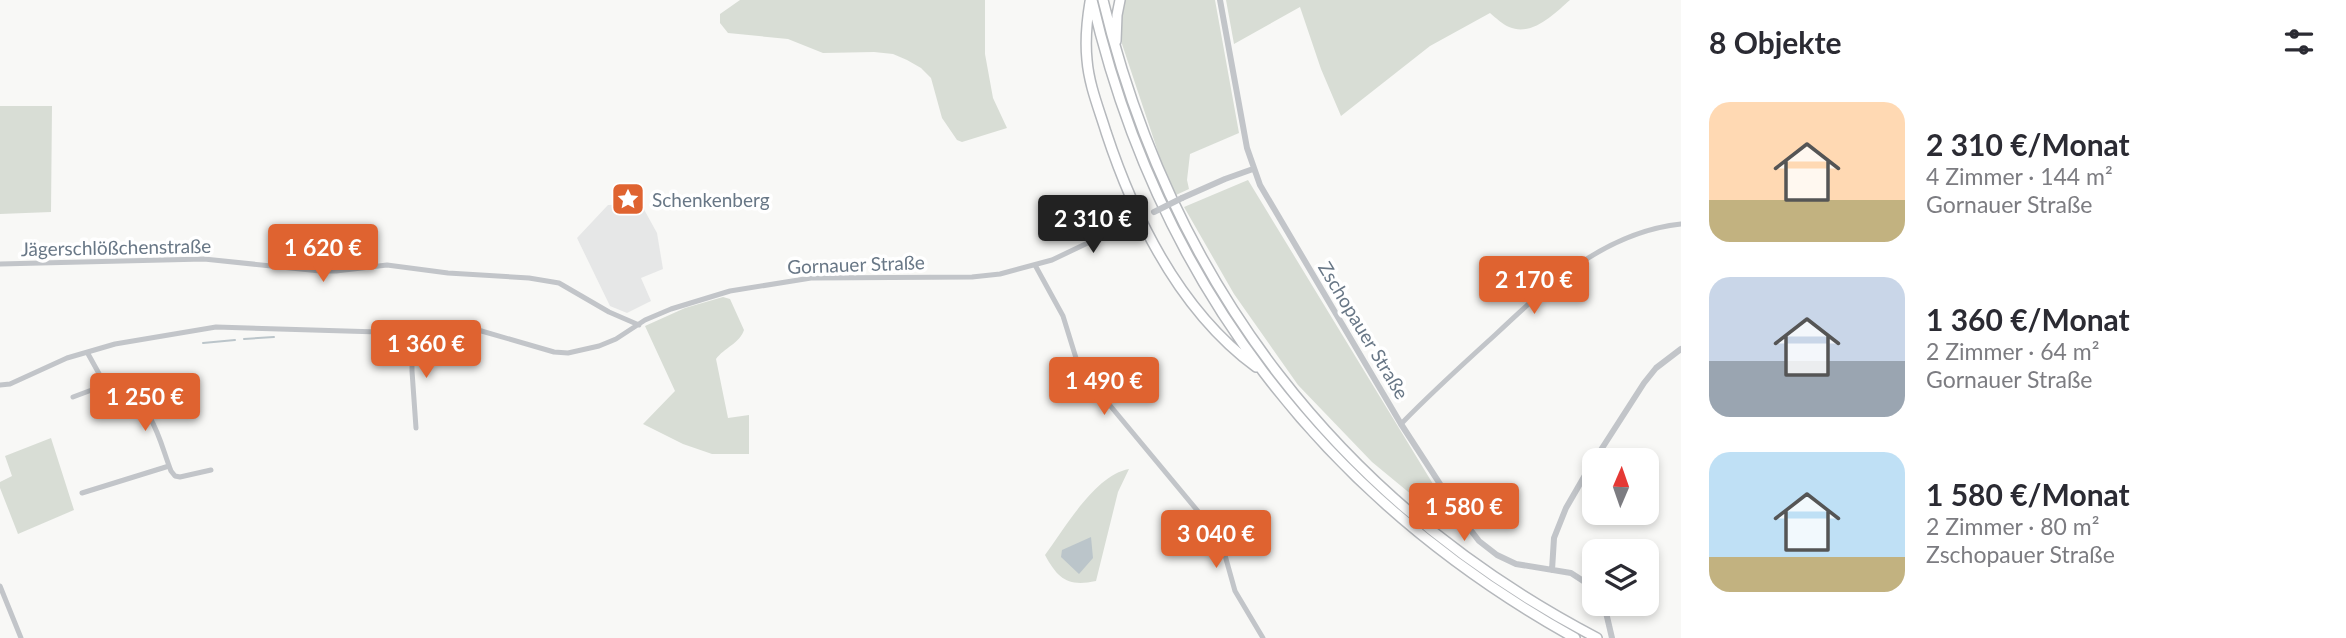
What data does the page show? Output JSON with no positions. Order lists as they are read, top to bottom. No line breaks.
{"streets":{"street":["Jägerschlößchenstraße","Gornauer Straße","Zschopauer Straße"]},"crossings":[["Jägerschlößchenstraße","Gornauer Straße"],["Gornauer Straße","Zschopauer Straße"]],"places":{"place":["Schenkenberg"]},"north":"top","page":{"heading":"8 Objekte","list":[{"name":"2 310 €/Monat","note":"4 Zimmer · 144 m² · Gornauer Straße"},{"name":"1 360 €/Monat","note":"2 Zimmer · 64 m² · Gornauer Straße"},{"name":"1 580 €/Monat","note":"2 Zimmer · 80 m² · Zschopauer Straße"}],"price":["2 310 €","1 620 €","2 170 €","1 360 €","1 490 €","1 250 €","1 580 €","3 040 €"]}}
